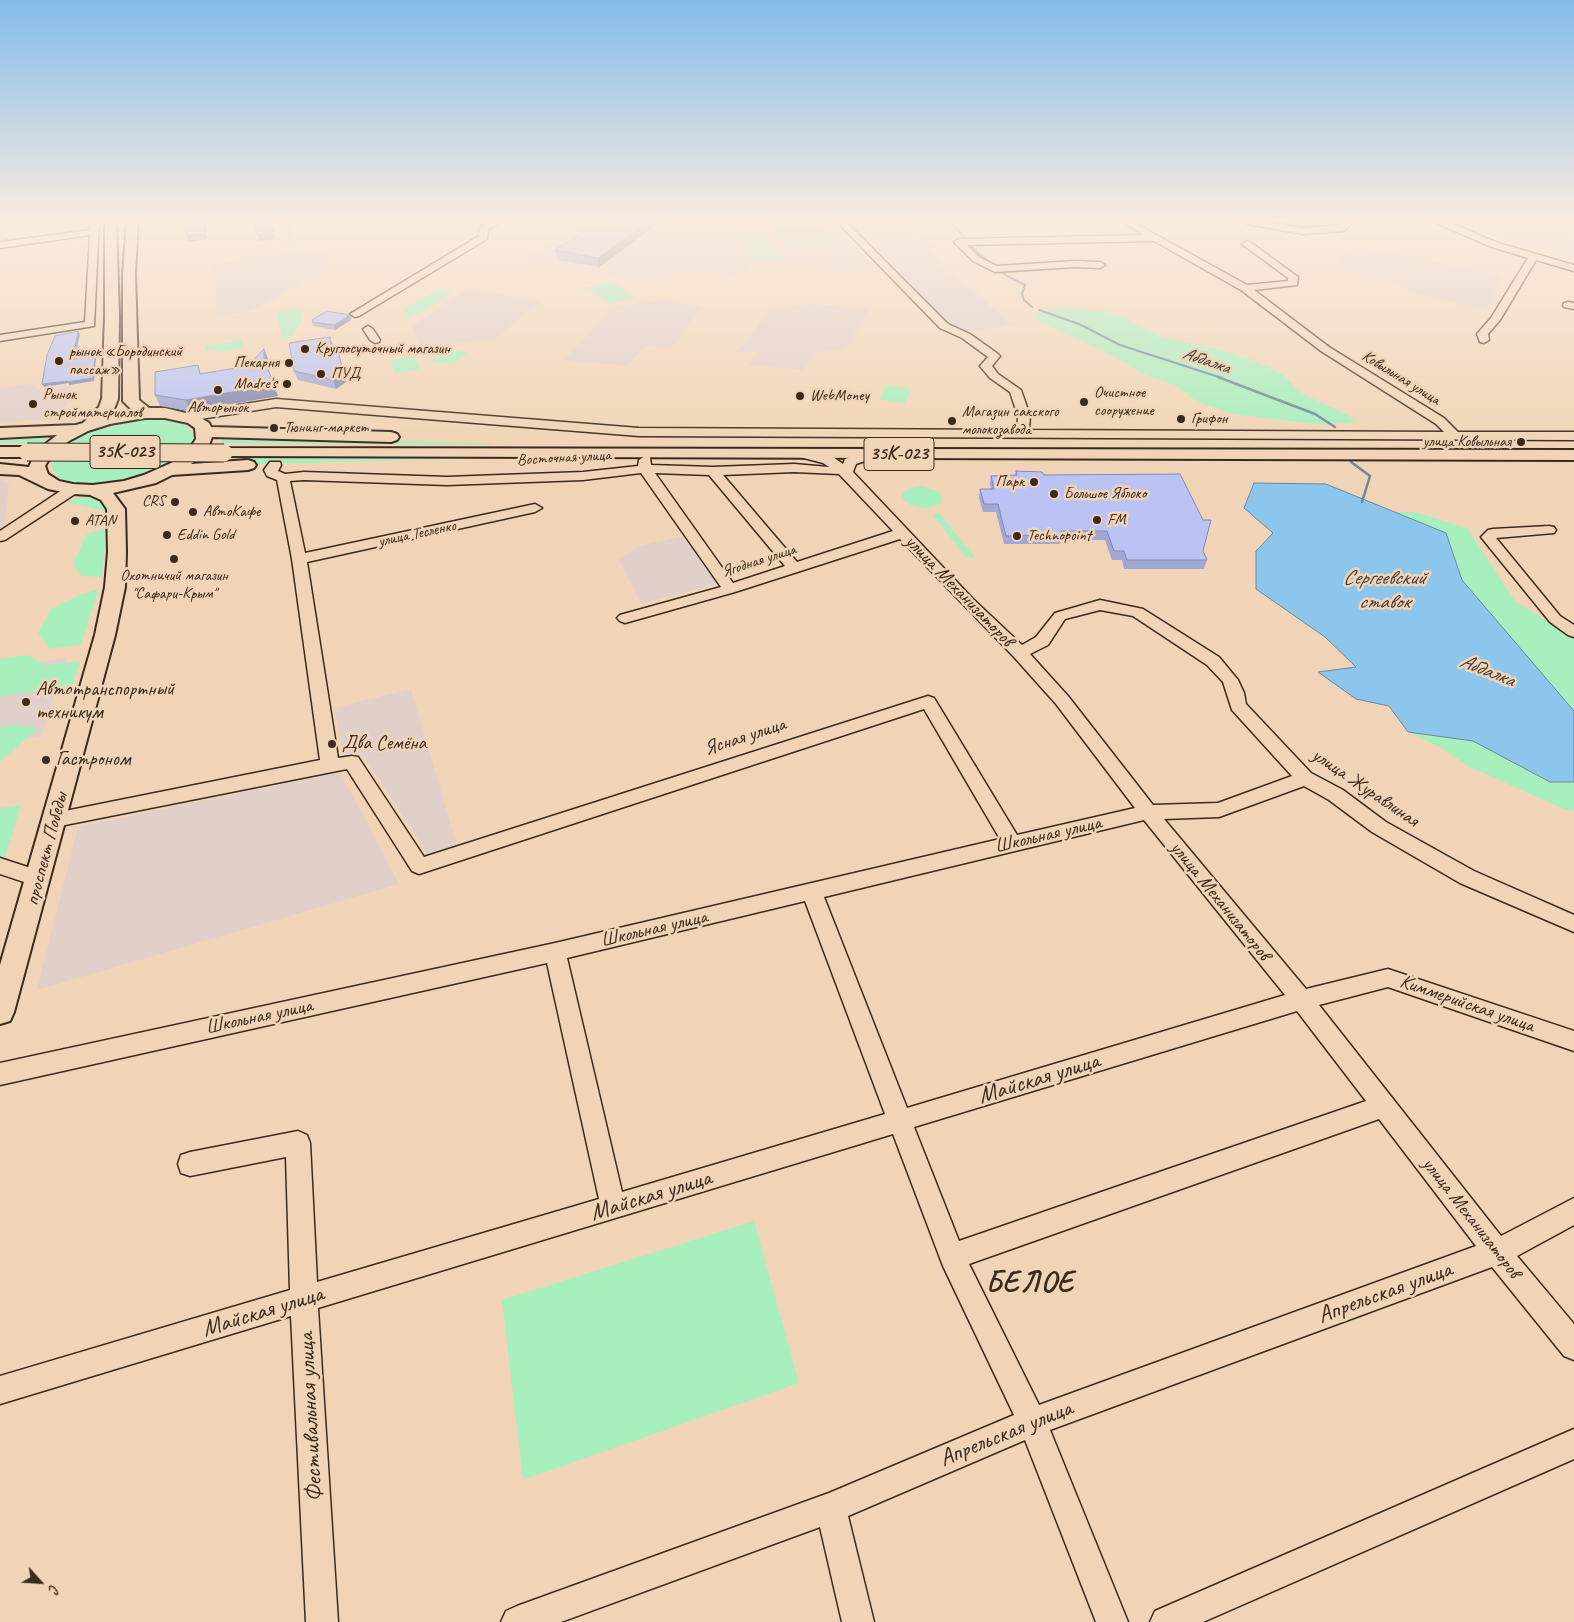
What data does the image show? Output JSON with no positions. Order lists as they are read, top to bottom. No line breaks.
{"streets":{"main road":["35К-023","проспект Победы"],"street":["Ковыльная улица","Восточная улица","улица Тесленко","Ягодная улица","улица Механизаторов","Ясная улица","улица Журавлиная","Школьная улица","Киммерийская улица","Майская улица","Апрельская улица","Фестивальная улица"]},"crossings":[["35К-023","Восточная улица"],["35К-023","улица Механизаторов"],["Восточная улица","улица Механизаторов"],["Ягодная улица","улица Механизаторов"],["улица Механизаторов","улица Журавлиная"],["улица Механизаторов","Школьная улица"],["улица Механизаторов","Киммерийская улица"],["улица Механизаторов","Майская улица"],["улица Механизаторов","Апрельская улица"],["Ясная улица","Школьная улица"],["улица Журавлиная","Школьная улица"],["Киммерийская улица","Майская улица"],["Майская улица","Фестивальная улица"]],"districts":["БЕЛОЕ"],"water":["Абдалка","Сергеевский ставок"],"places":["Круглосуточный магазин","рынок «Бородинский пассаж»","Пекарня","ПУД","Madre's","Авторынок","WebMoney","Очистное сооружение","Рынок стройматериалов","Грифон","Магазин сакского молокозавода","Тюнинг-маркет","улица Ковыльная","Парк","Большое Яблоко","CRS","АвтоКафе","FM","ATAN","Eddin Gold","Technopoint","Охотничий магазин \"Сафари-Крым\"","Автотранспортный техникум","Два Семёна","Гастроном"],"north":"bottom right"}
